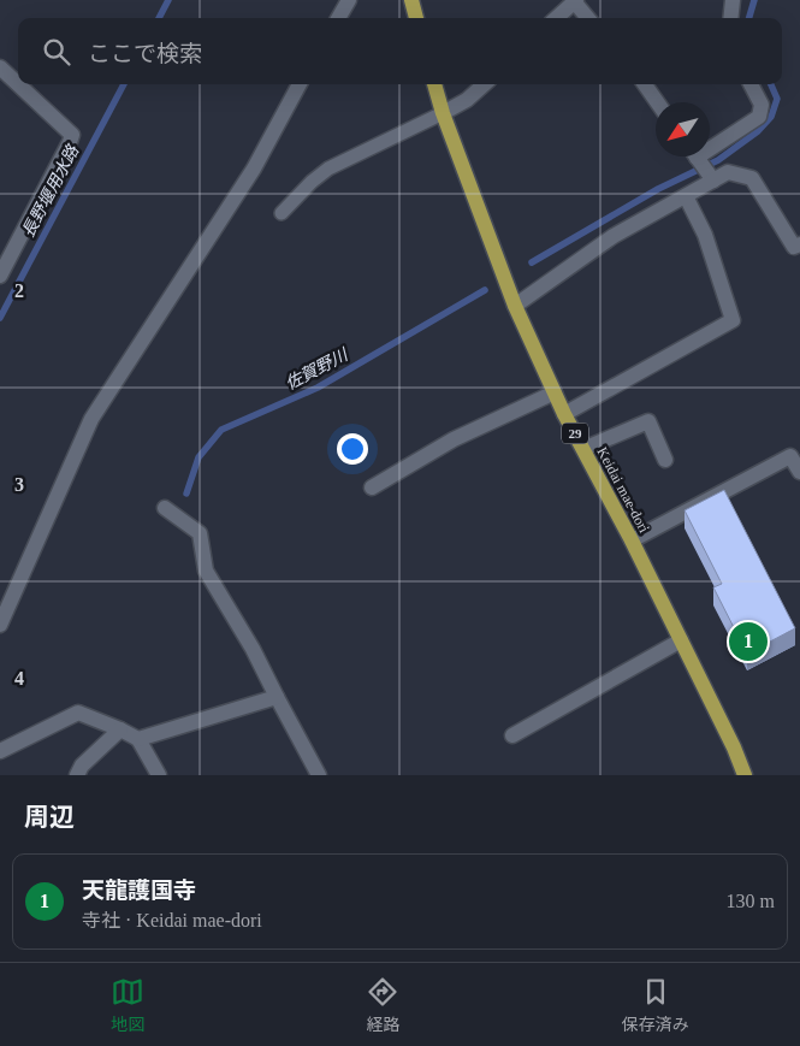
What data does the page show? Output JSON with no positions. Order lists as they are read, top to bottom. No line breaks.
{"streets":{"main road":["29","Keidai mae-dori"]},"water":["長野堰用水路","佐賀野川"],"north":"bottom left","page":{"search":"ここで検索","pins":"1","heading":"周辺","list":[{"mark":"1","name":"天龍護国寺","note":"寺社 · Keidai mae-dori","value":"130 m"}],"nav":["地図","経路","保存済み"]},"grid":{"rows":["2","3","4"]}}
